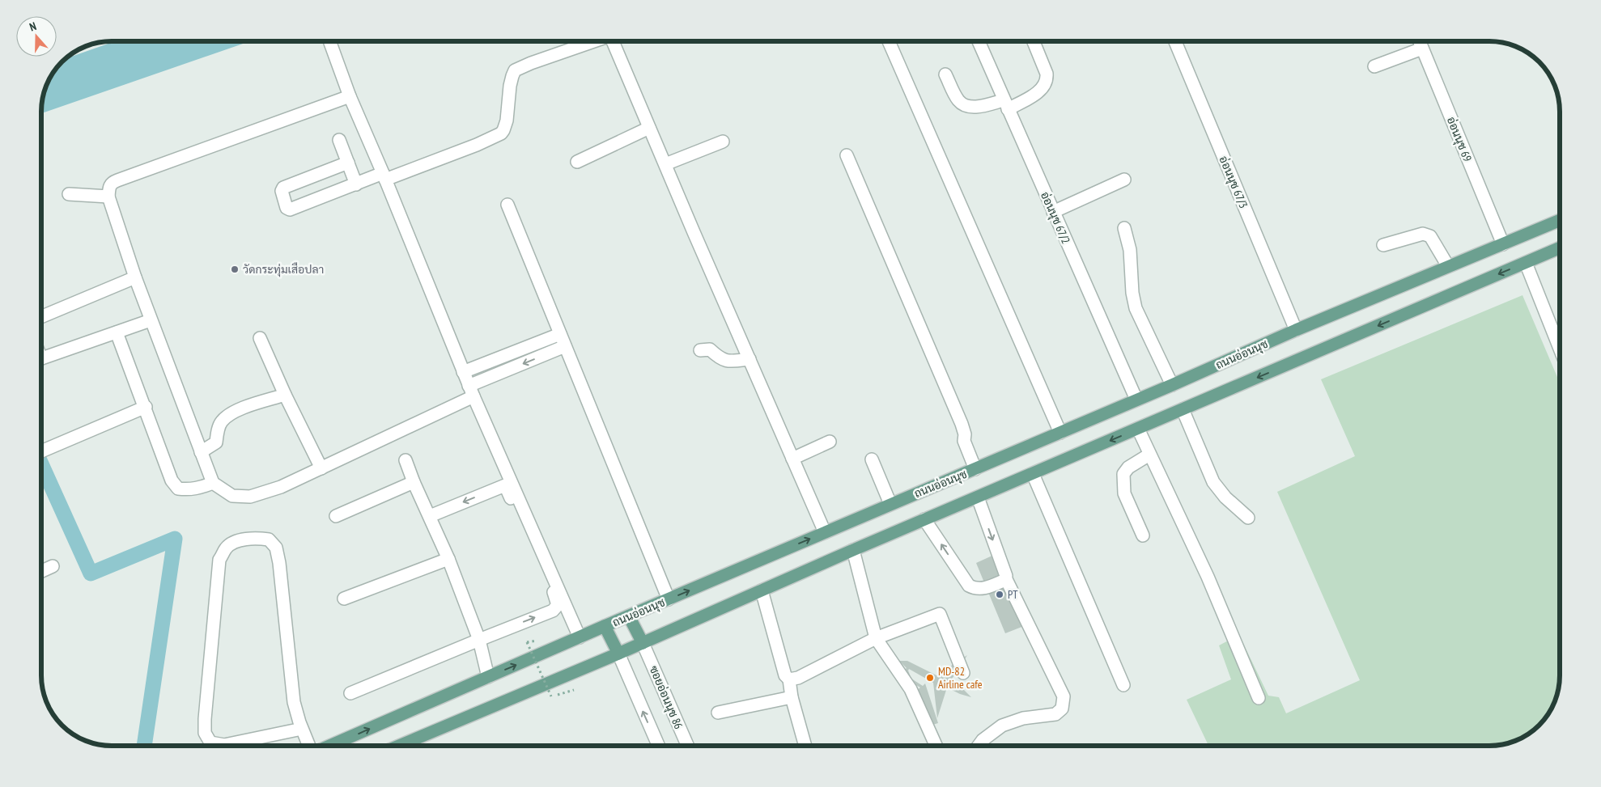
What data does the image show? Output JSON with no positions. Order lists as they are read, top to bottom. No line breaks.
{"streets":{"main road":["ถนนอ่อนนุช"],"street":["อ่อนนุช 69","อ่อนนุช 67/3","อ่อนนุช 67/2","ซอยอ่อนนุช 86"]},"crossings":[["อ่อนนุช 69","ถนนอ่อนนุช"],["อ่อนนุช 67/3","ถนนอ่อนนุช"],["อ่อนนุช 67/2","ถนนอ่อนนุช"]],"places":["วัดกระทุ่มเสือปลา","PT","MD-82 Airline cafe"],"north":"top"}
